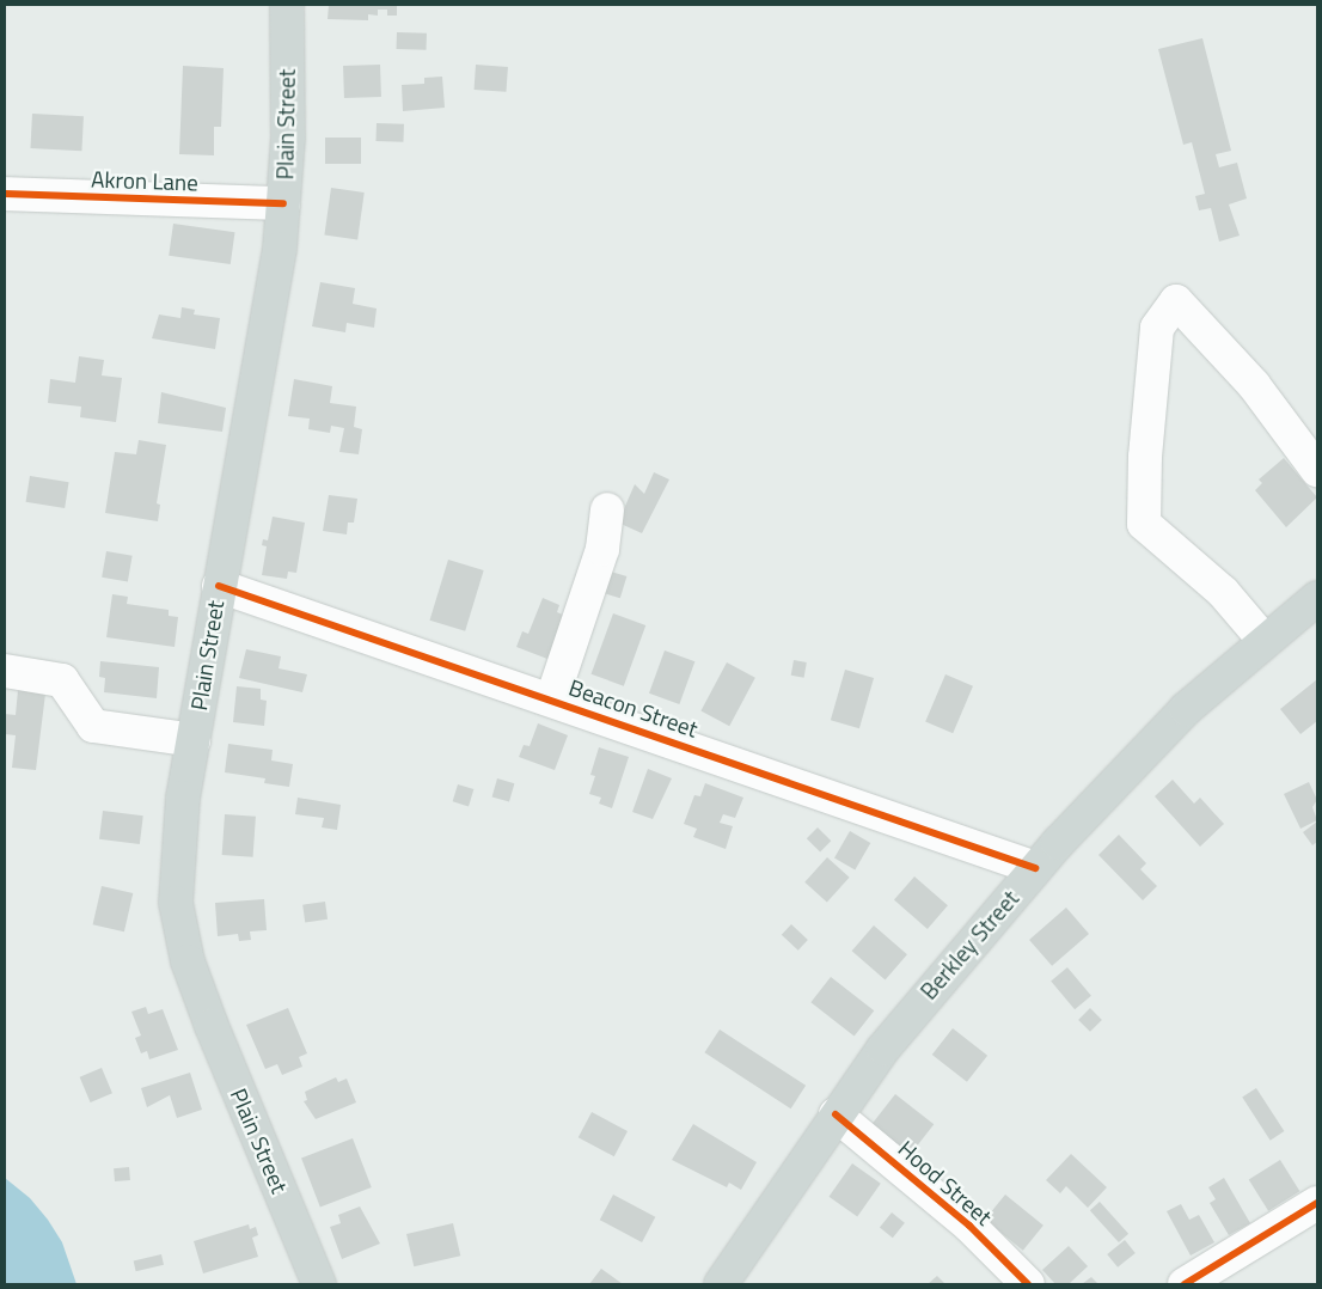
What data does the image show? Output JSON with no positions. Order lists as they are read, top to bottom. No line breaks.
{"streets":{"main road":["Plain Street","Berkley Street"],"street":["Akron Lane","Beacon Street","Hood Street"]},"crossings":[["Plain Street","Akron Lane"],["Plain Street","Beacon Street"],["Beacon Street","Berkley Street"],["Berkley Street","Hood Street"]]}
